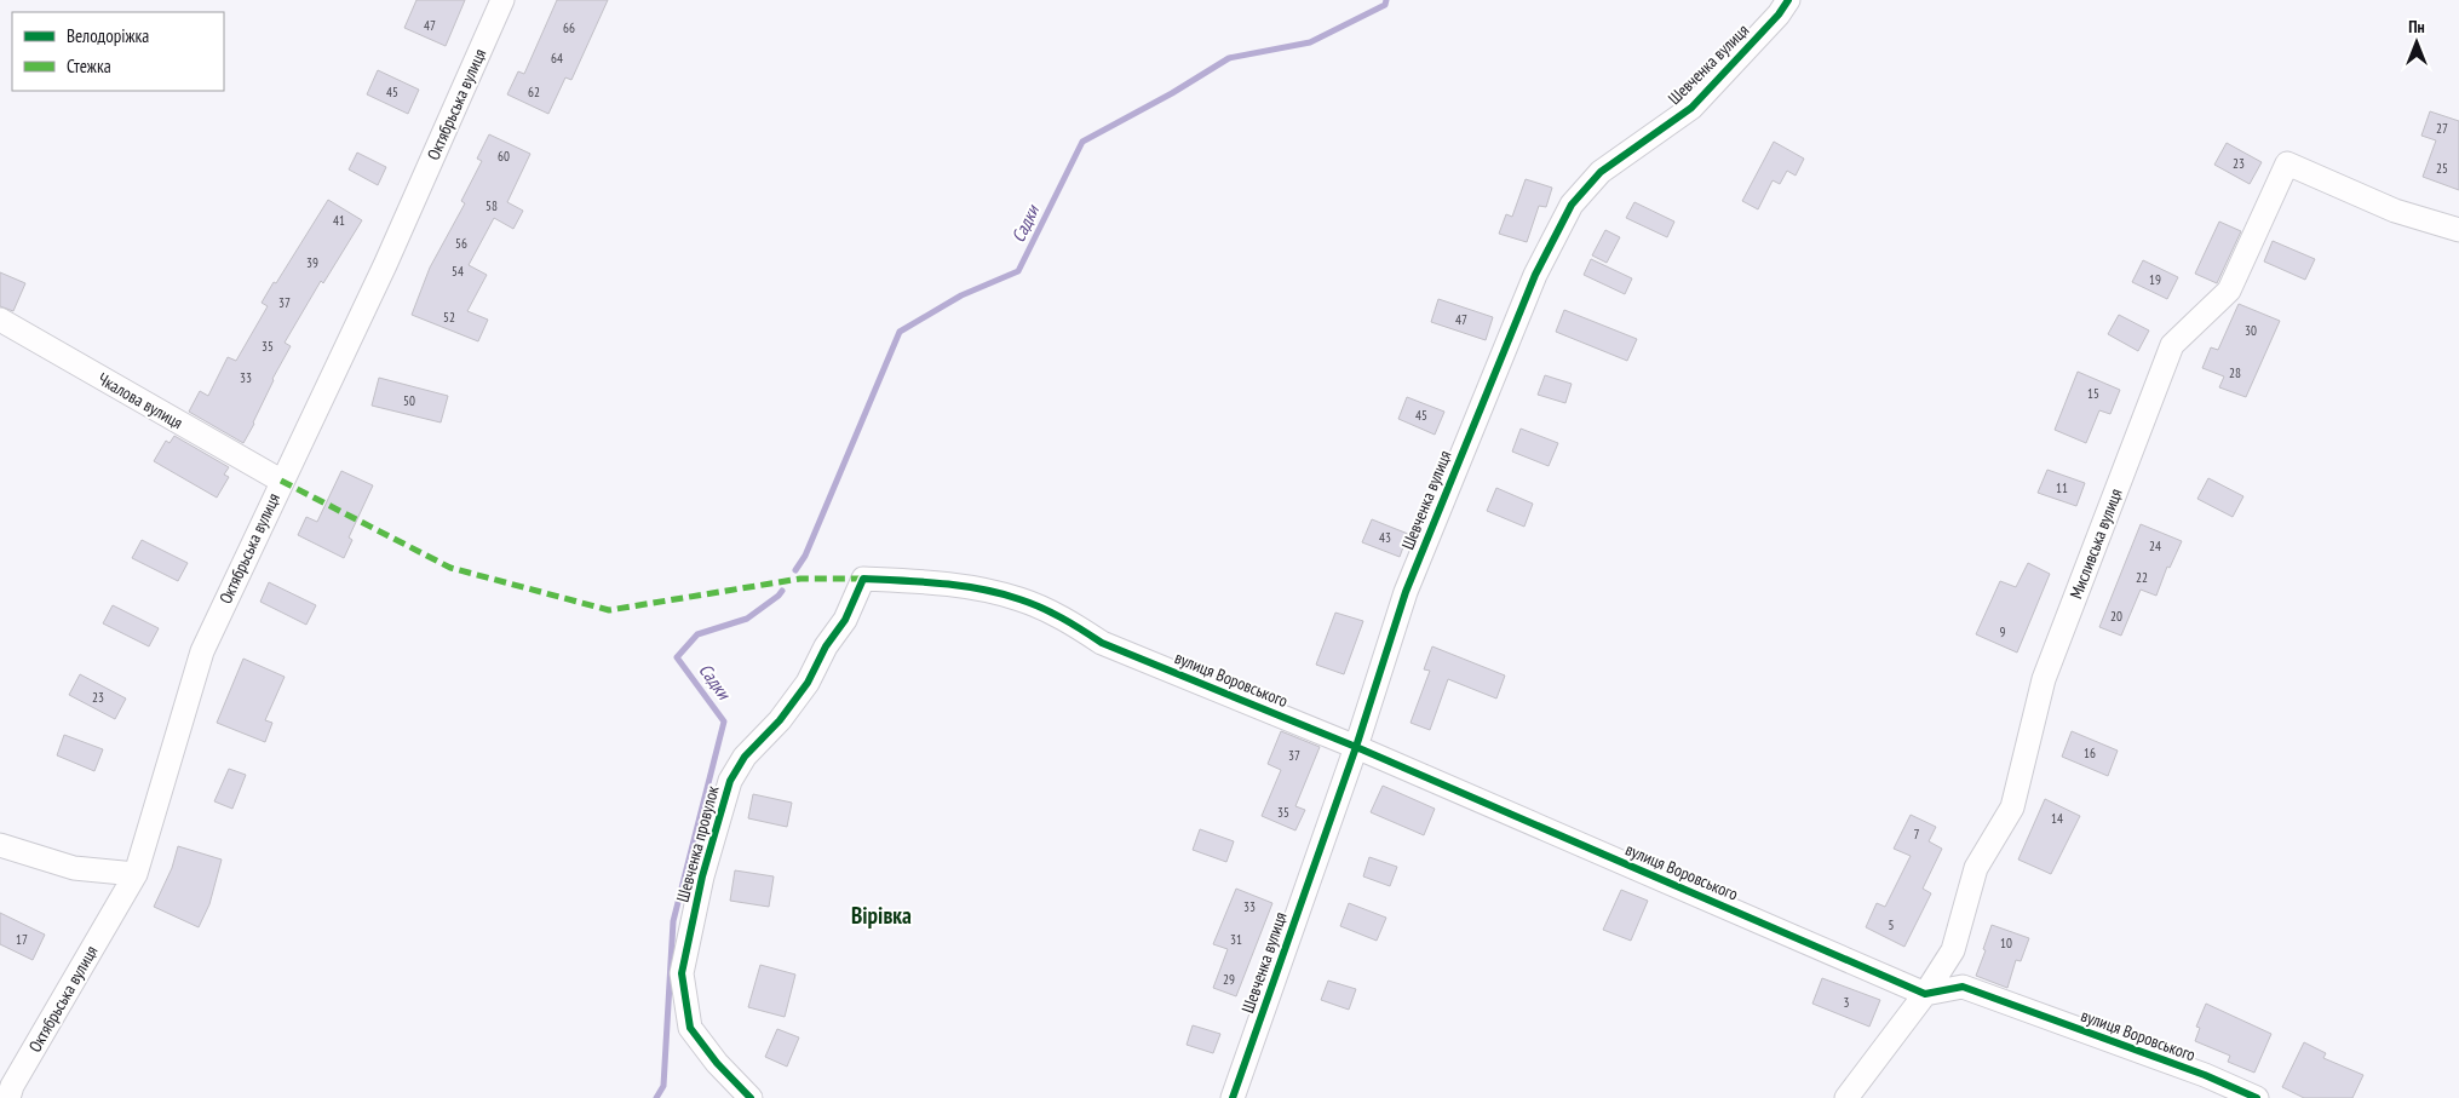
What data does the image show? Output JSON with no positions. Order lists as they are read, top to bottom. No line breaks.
{"streets":{"street":["Шевченка вулиця","Октябрьська вулиця","Чкалова вулиця","Мисливська вулиця","вулиця Воровського","Шевченка провулок"]},"crossings":[["Шевченка вулиця","вулиця Воровського"],["Октябрьська вулиця","Чкалова вулиця"],["Мисливська вулиця","вулиця Воровського"],["вулиця Воровського","Шевченка провулок"]],"districts":["Вірівка"],"water":["Садки"],"house_numbers":["47","66","64","45","62","27","60","23","25","58","41","56","39","54","19","37","52","47","30","35","28","33","15","50","45","11","43","24","22","20","9","23","16","37","35","14","7","33","5","17","31","10","29","3"],"legend":["Велодоріжка","Стежка"],"north":"top"}
